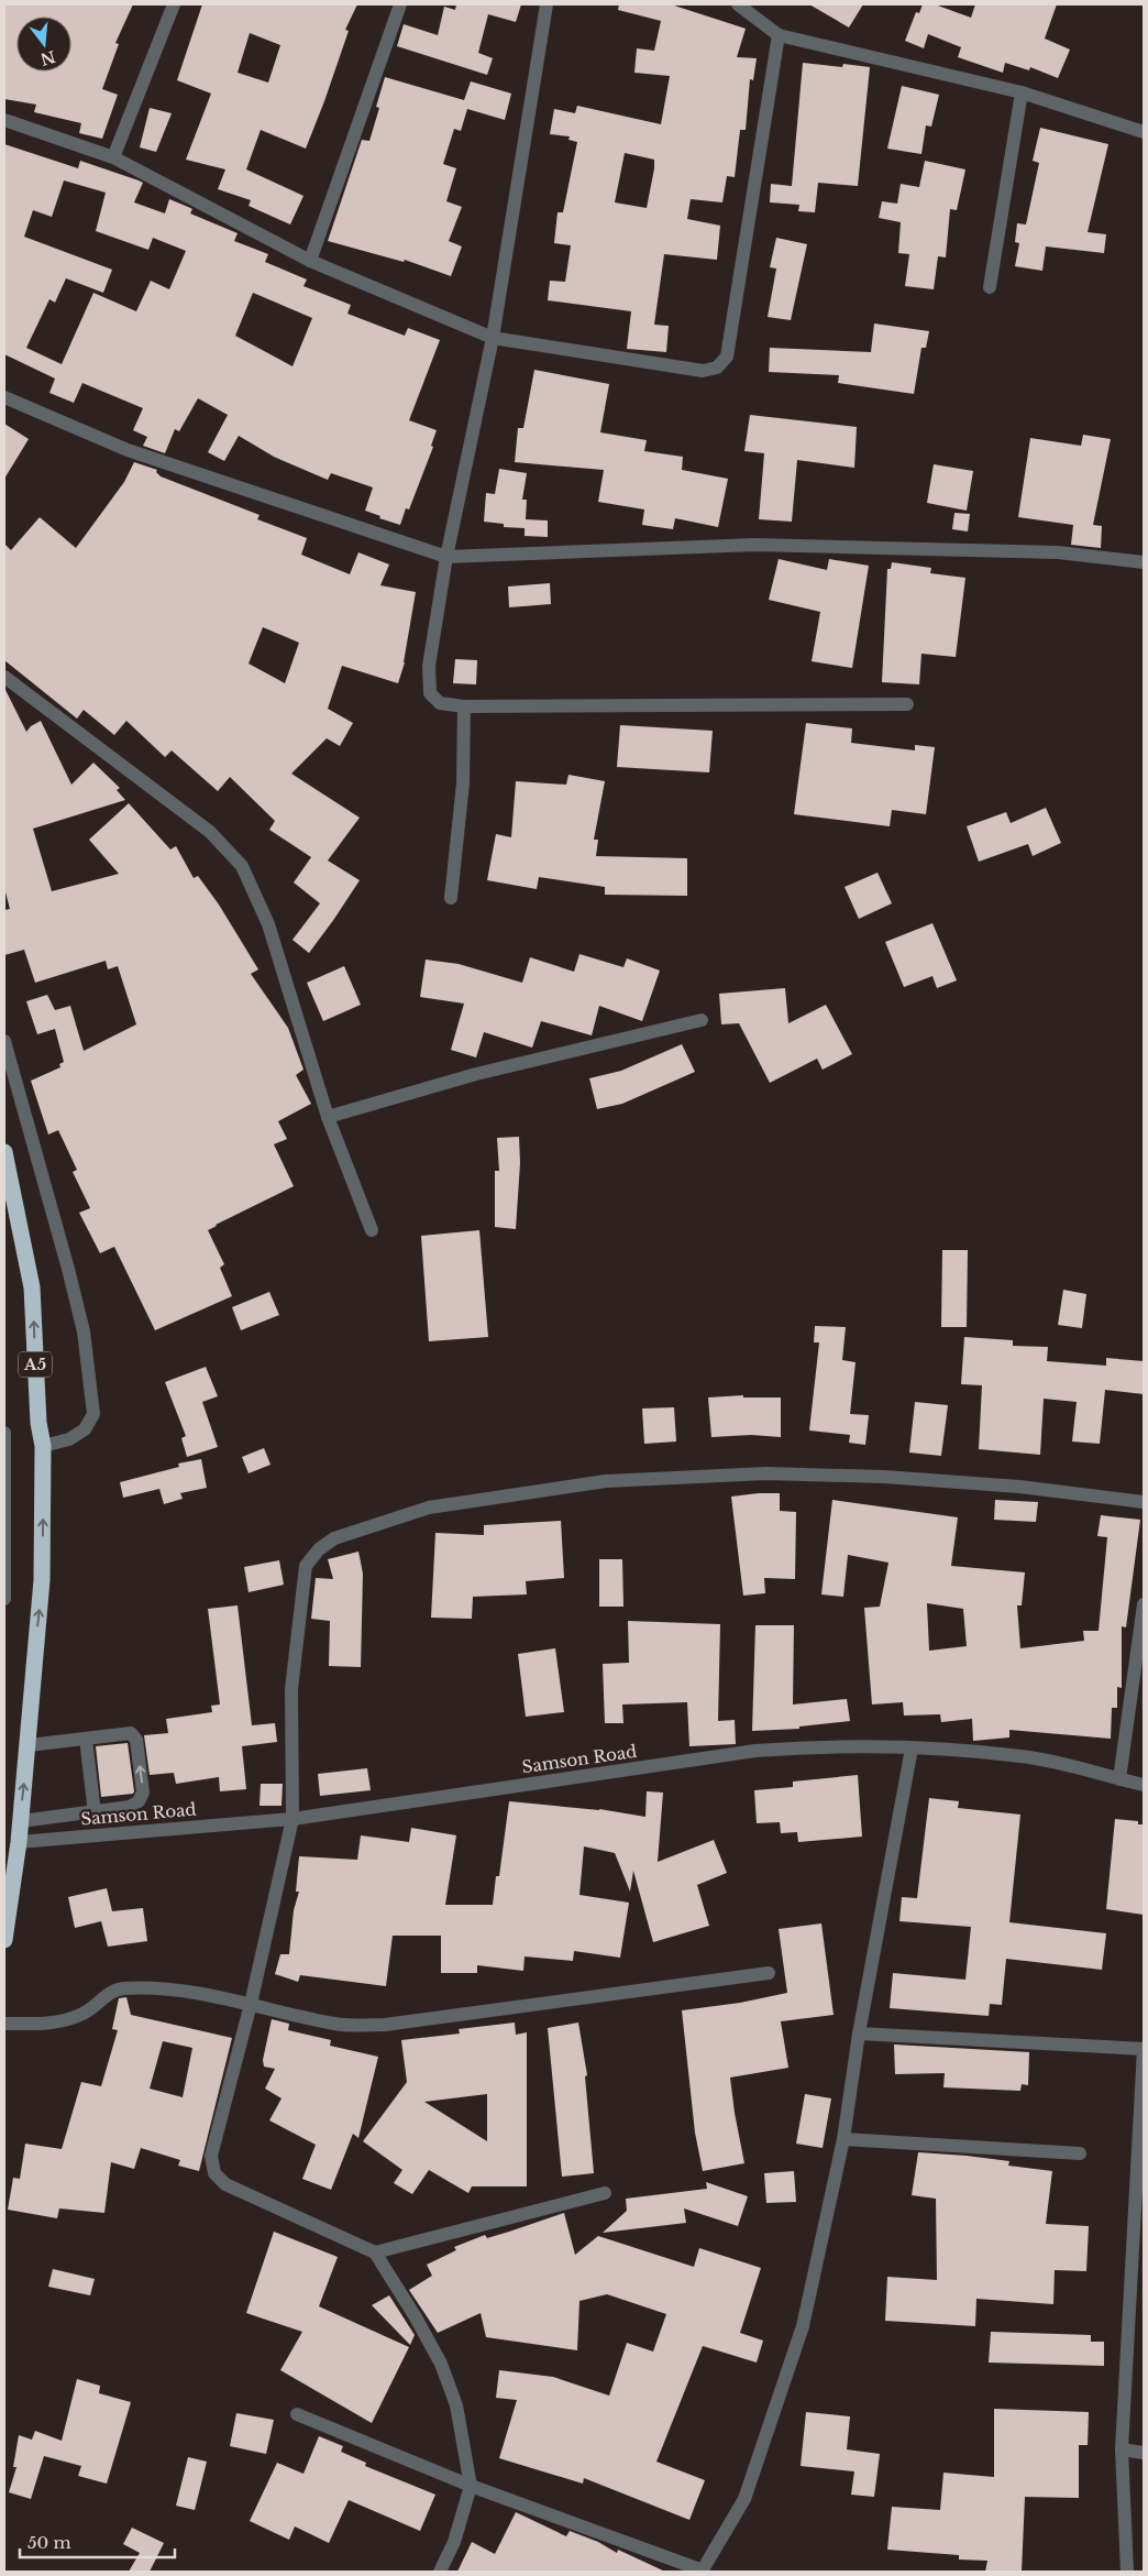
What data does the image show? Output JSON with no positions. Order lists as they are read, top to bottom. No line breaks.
{"streets":{"highway":["A5"],"street":["Samson Road"]},"crossings":[["A5","Samson Road"]],"scale_bar":"50 m","north":"bottom"}
